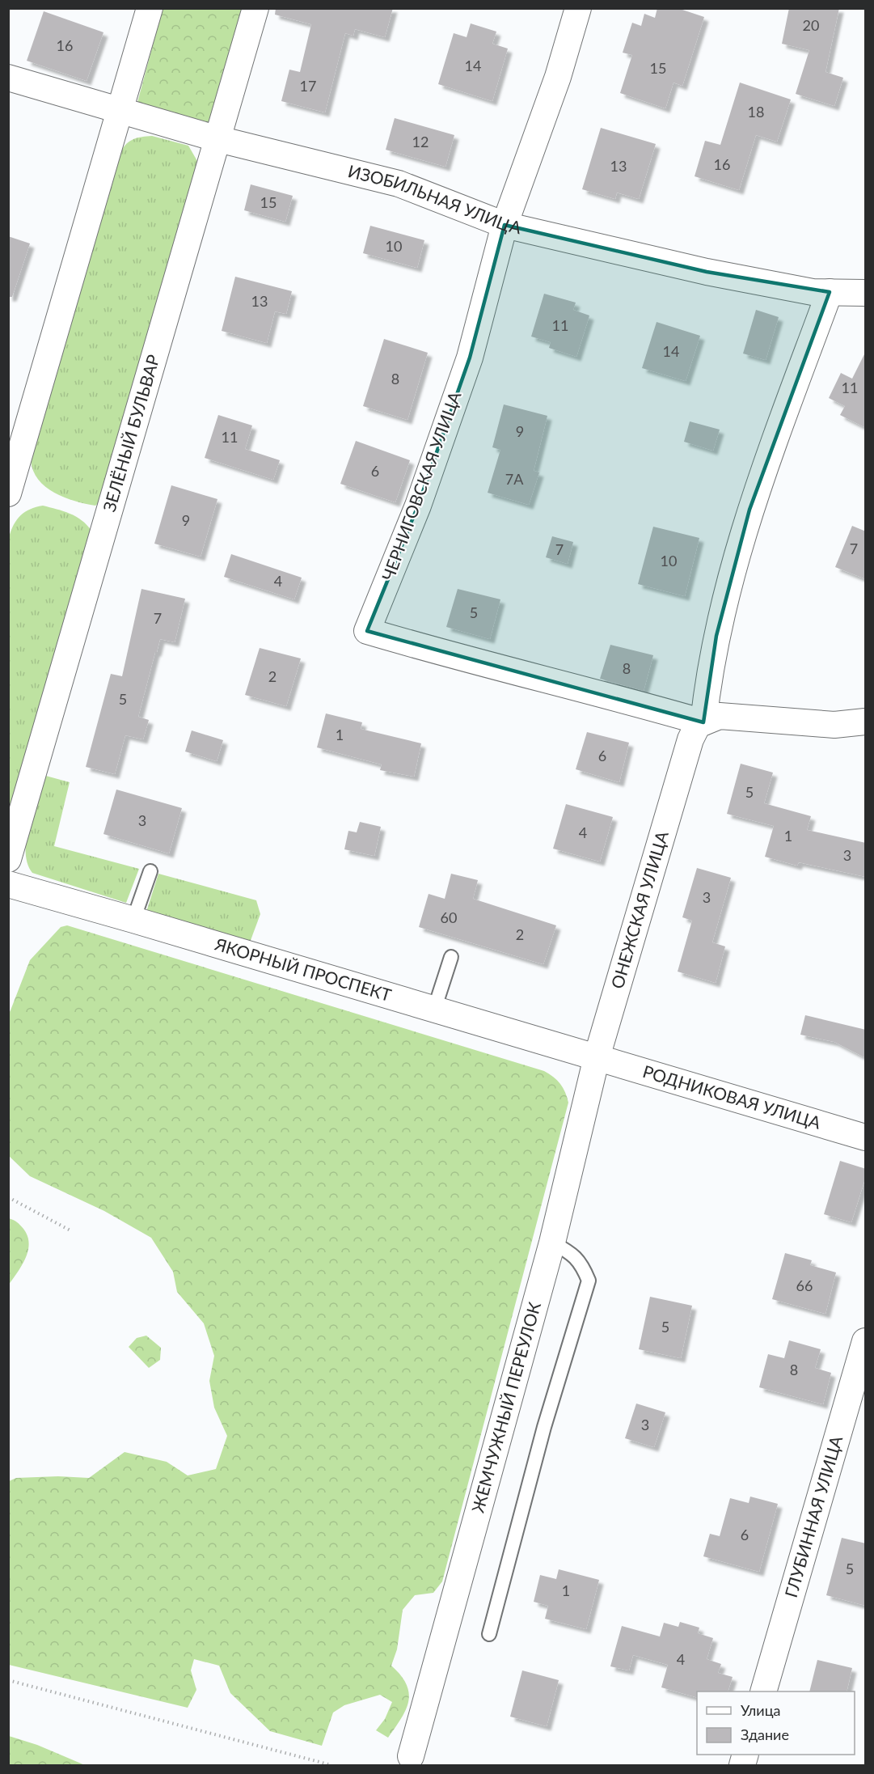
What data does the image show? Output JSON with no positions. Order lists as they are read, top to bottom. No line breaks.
{"streets":{"street":["ИЗОБИЛЬНАЯ УЛИЦА","ЗЕЛЁНЫЙ БУЛЬВАР","ЧЕРНИГОВСКАЯ УЛИЦА","ОНЕЖСКАЯ УЛИЦА","ЯКОРНЫЙ ПРОСПЕКТ","РОДНИКОВАЯ УЛИЦА","ЖЕМЧУЖНЫЙ ПЕРЕУЛОК","ГЛУБИННАЯ УЛИЦА"]},"crossings":[["ИЗОБИЛЬНАЯ УЛИЦА","ЗЕЛЁНЫЙ БУЛЬВАР"],["ИЗОБИЛЬНАЯ УЛИЦА","ЧЕРНИГОВСКАЯ УЛИЦА"],["ЧЕРНИГОВСКАЯ УЛИЦА","ОНЕЖСКАЯ УЛИЦА"],["ОНЕЖСКАЯ УЛИЦА","ЯКОРНЫЙ ПРОСПЕКТ"],["ОНЕЖСКАЯ УЛИЦА","РОДНИКОВАЯ УЛИЦА"],["ОНЕЖСКАЯ УЛИЦА","ЖЕМЧУЖНЫЙ ПЕРЕУЛОК"],["ЯКОРНЫЙ ПРОСПЕКТ","РОДНИКОВАЯ УЛИЦА"],["ЯКОРНЫЙ ПРОСПЕКТ","ЖЕМЧУЖНЫЙ ПЕРЕУЛОК"],["РОДНИКОВАЯ УЛИЦА","ЖЕМЧУЖНЫЙ ПЕРЕУЛОК"]],"house_numbers":["20","16","14","15","17","18","12","16","13","15","10","13","11","14","8","11","9","11","6","7А","9","7","7","10","4","5","7","8","2","5","1","6","5","3","4","1","3","3","60","2","66","5","8","3","6","5","1","4"],"legend":["Улица","Здание"]}
